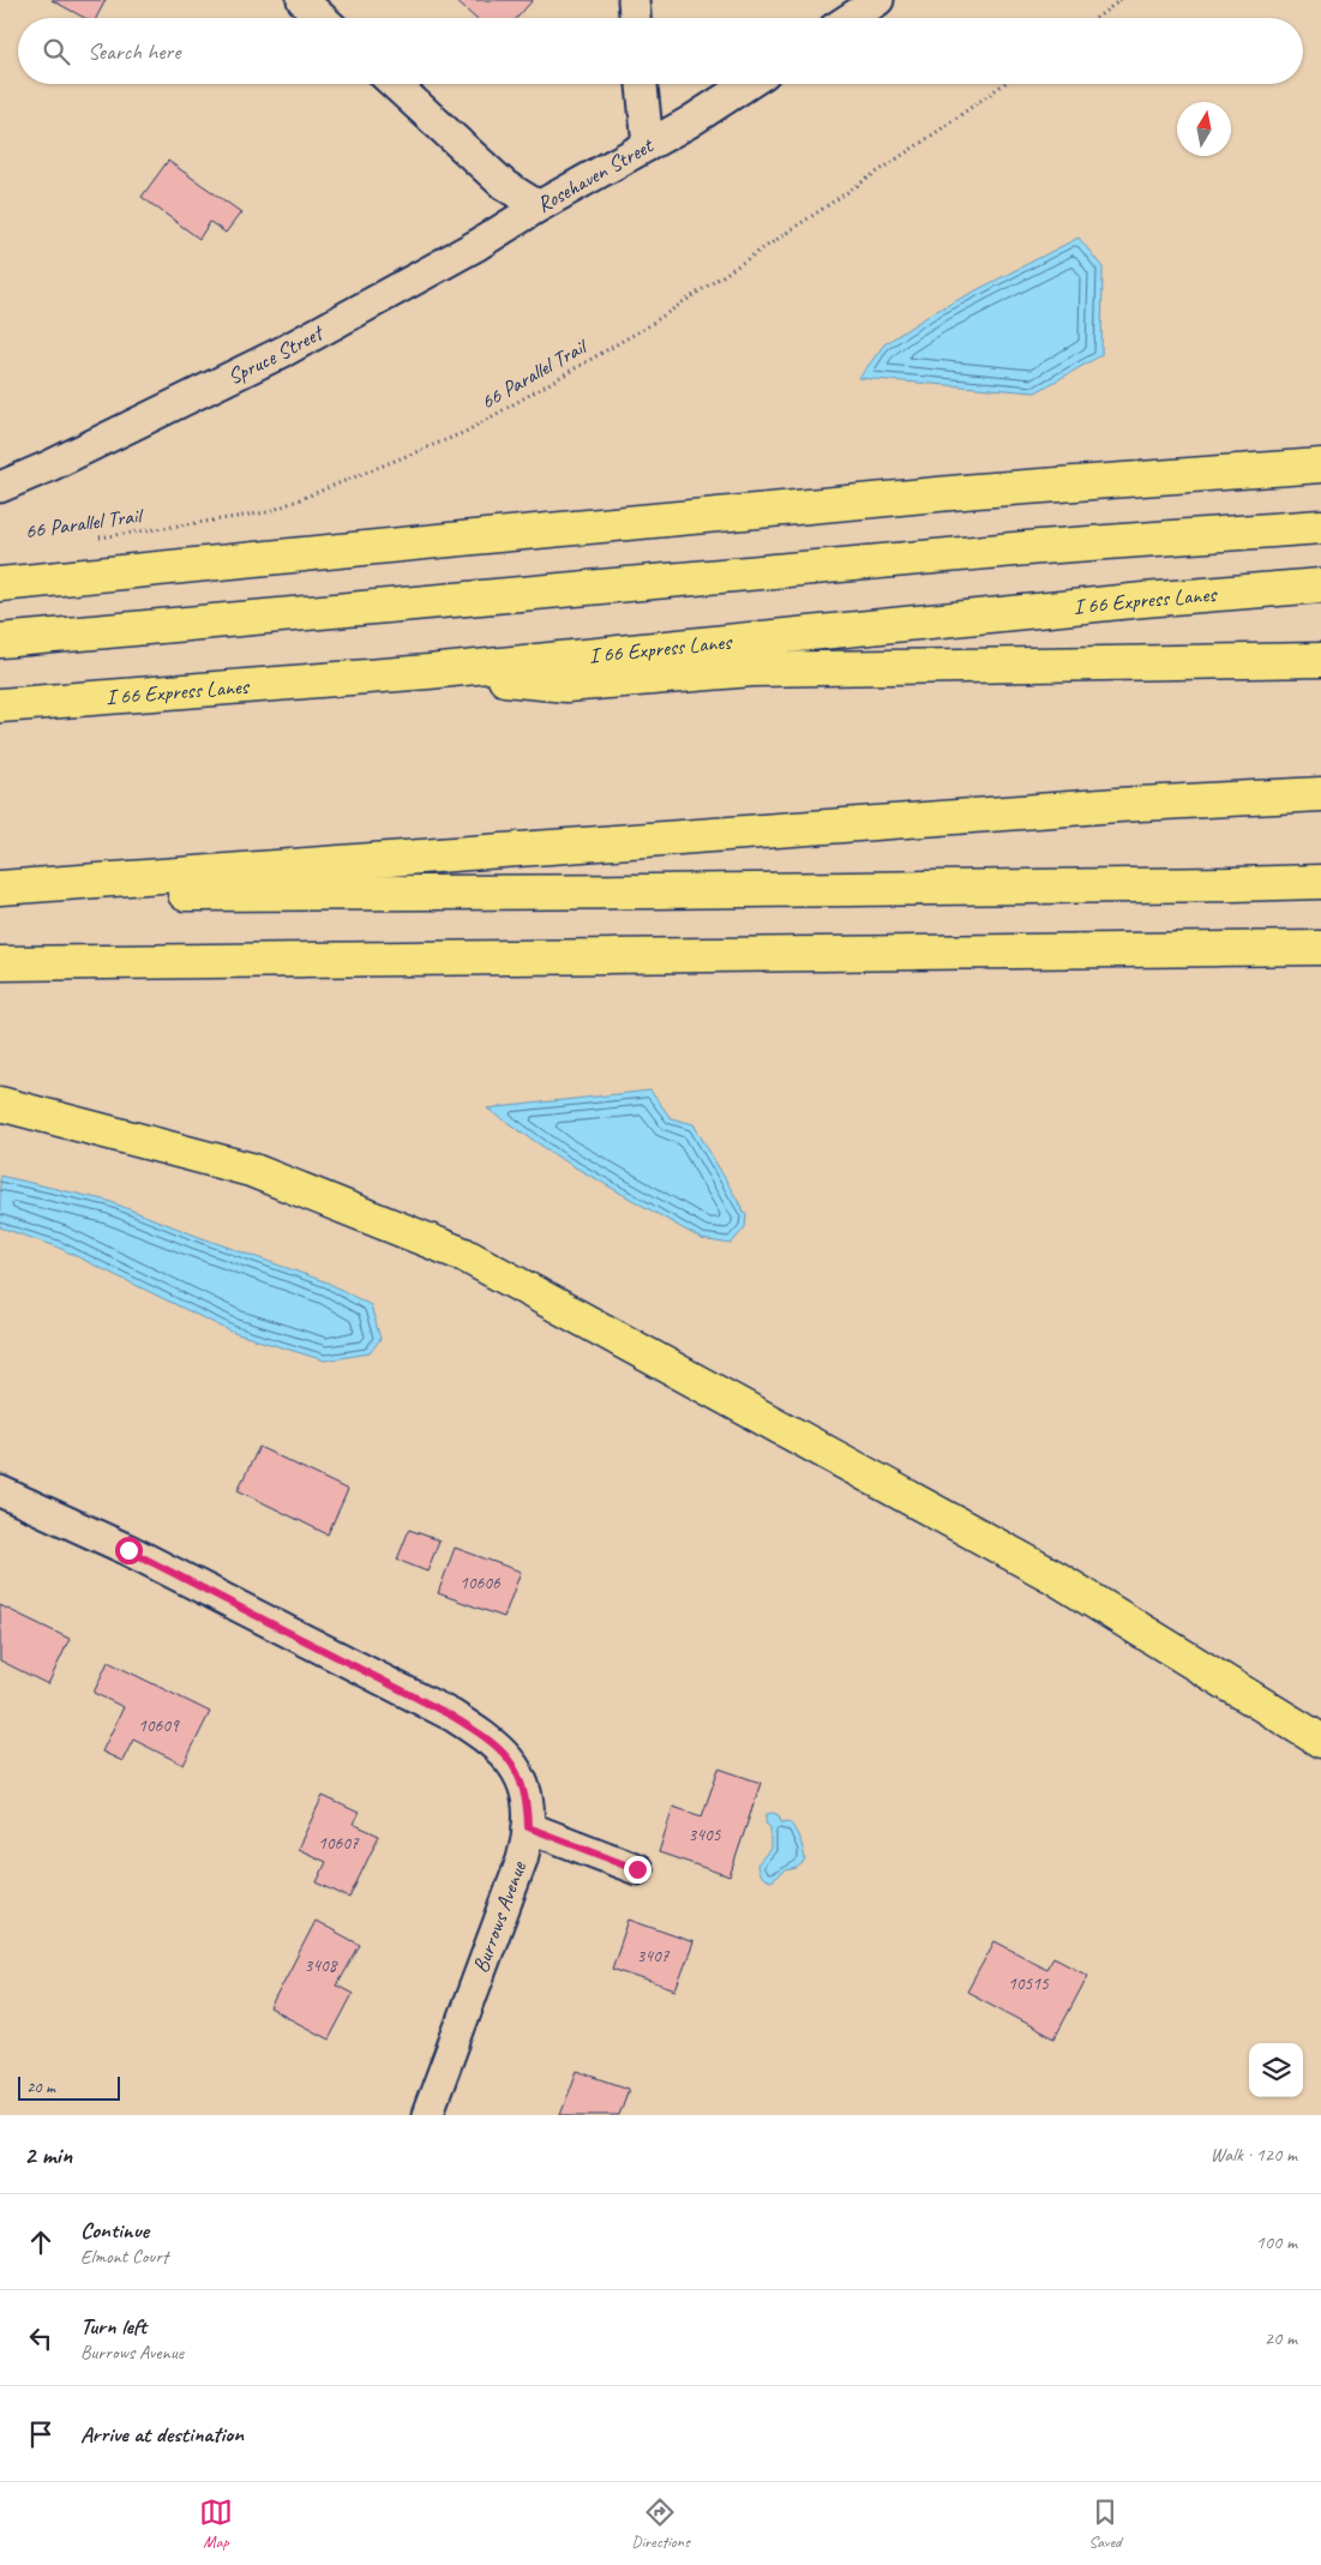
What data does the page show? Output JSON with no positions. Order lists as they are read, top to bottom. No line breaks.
{"streets":{"highway":["I 66 Express Lanes"],"street":["Rosehaven Street","Spruce Street","Burrows Avenue"],"path":["66 Parallel Trail"]},"crossings":[["Rosehaven Street","Spruce Street"]],"house_numbers":["10606","10609","3405","10607","3407","3408","10515"],"scale_bar":"20 m","north":"top","page":{"search":"Search here","scale":"20 m","heading":["2 min","Walk · 120 m"],"list":[["Continue","Elmont Court","100 m"],["Turn left","Burrows Avenue","20 m"],"Arrive at destination"],"nav":["Map","Directions","Saved"]}}
